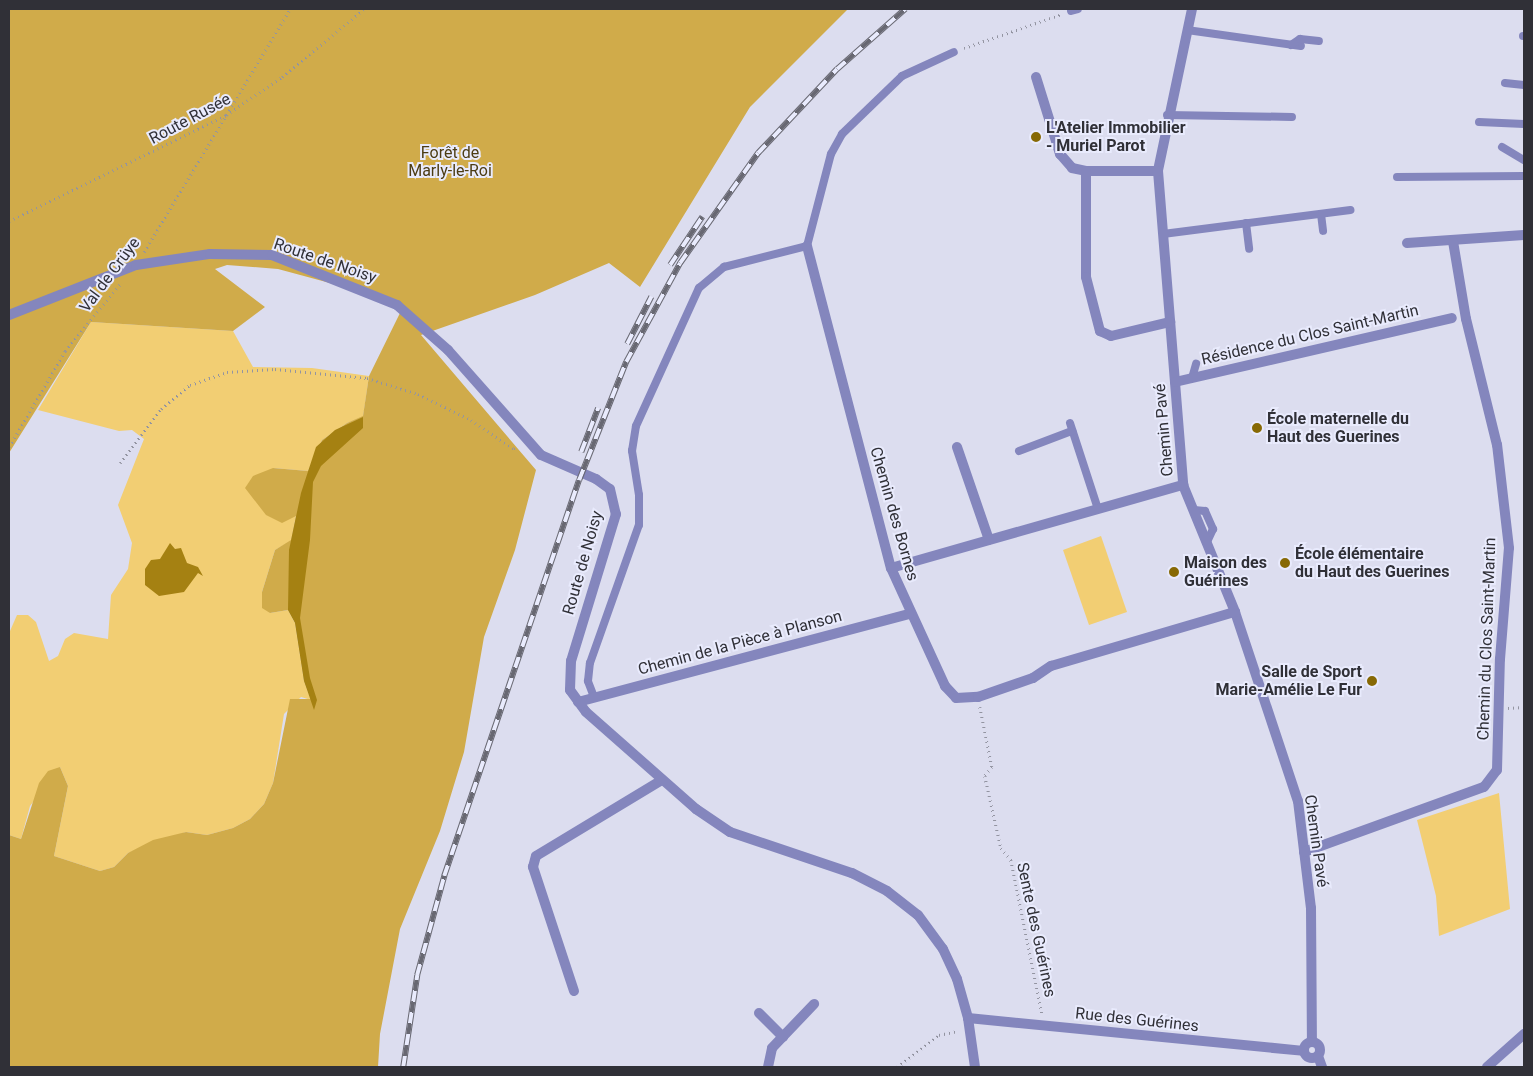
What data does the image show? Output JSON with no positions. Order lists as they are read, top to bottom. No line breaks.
{"streets":{"street":["Route de Noisy","Résidence du Clos Saint-Martin","Chemin Pavé","Chemin des Bornes","Chemin du Clos Saint-Martin","Chemin de la Pièce à Planson","Rue des Guérines"],"path":["Route Rusée","Val de Crüye","Sente des Guérines"]},"crossings":[["Route Rusée","Val de Crüye"],["Route de Noisy","Val de Crüye"],["Route de Noisy","Chemin de la Pièce à Planson"],["Route de Noisy","Rue des Guérines"],["Résidence du Clos Saint-Martin","Chemin Pavé"],["Chemin Pavé","Chemin des Bornes"],["Chemin Pavé","Chemin du Clos Saint-Martin"],["Chemin Pavé","Rue des Guérines"],["Chemin des Bornes","Chemin de la Pièce à Planson"],["Chemin des Bornes","Sente des Guérines"],["Sente des Guérines","Rue des Guérines"]],"parks":["Forêt de Marly-le-Roi"],"places":["L'Atelier Immobilier - Muriel Parot","École maternelle du Haut des Guerines","École élémentaire du Haut des Guerines","Maison des Guérines","Salle de Sport Marie-Amélie Le Fur"]}
